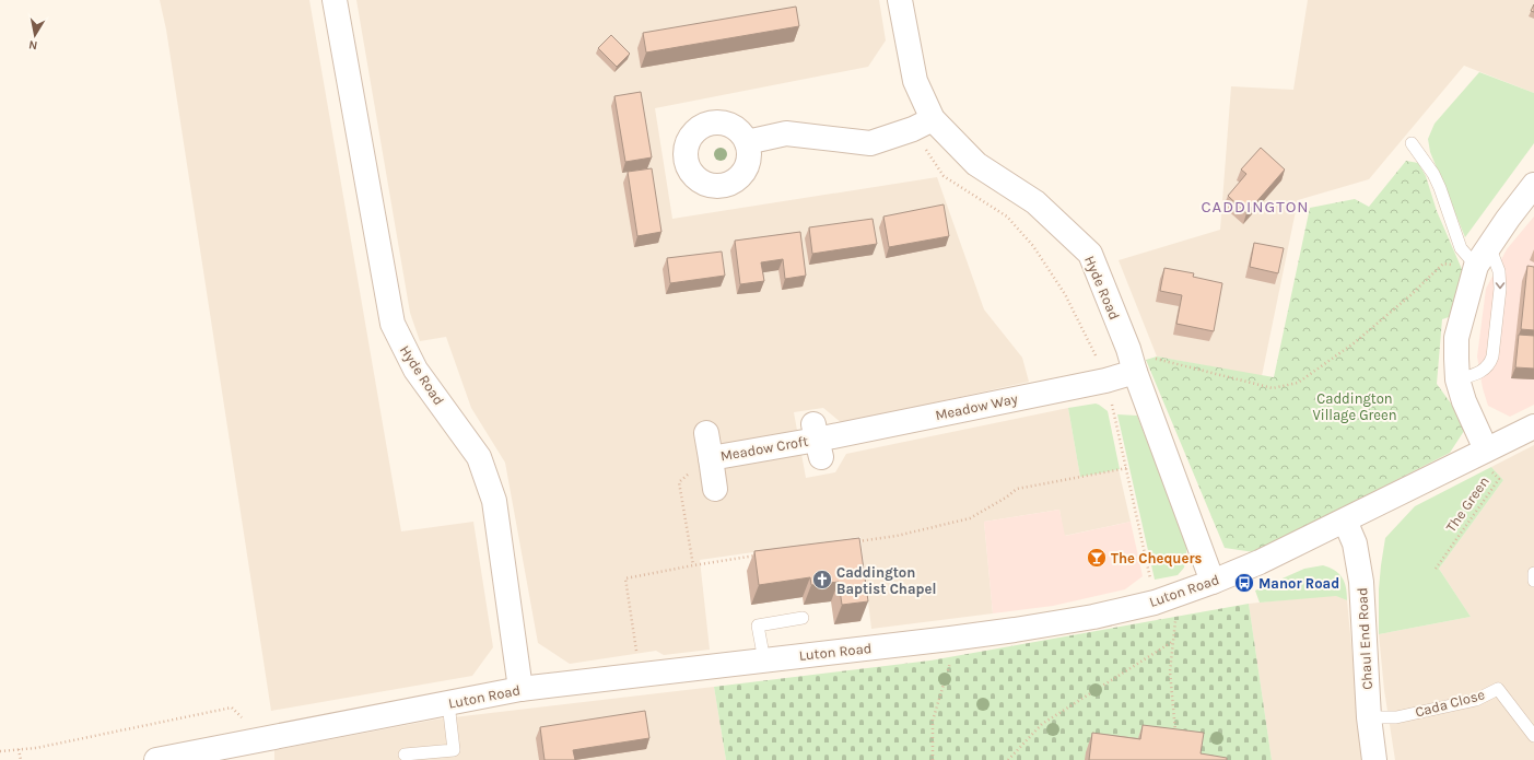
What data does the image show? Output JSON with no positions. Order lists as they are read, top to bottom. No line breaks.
{"streets":{"street":["Hyde Road","Meadow Way","Meadow Croft","Luton Road","Chaul End Road"],"lane":["Cada Close"],"path":["The Green"]},"crossings":[["Hyde Road","Meadow Way"],["Hyde Road","Luton Road"],["Meadow Way","Meadow Croft"],["The Green","Luton Road"],["Luton Road","Chaul End Road"],["Chaul End Road","Cada Close"]],"districts":["CADDINGTON"],"parks":["Caddington Village Green"],"places":{"bar":["The Chequers"],"church":["Caddington Baptist Chapel"],"bus stop":["Manor Road"]},"north":"bottom"}
